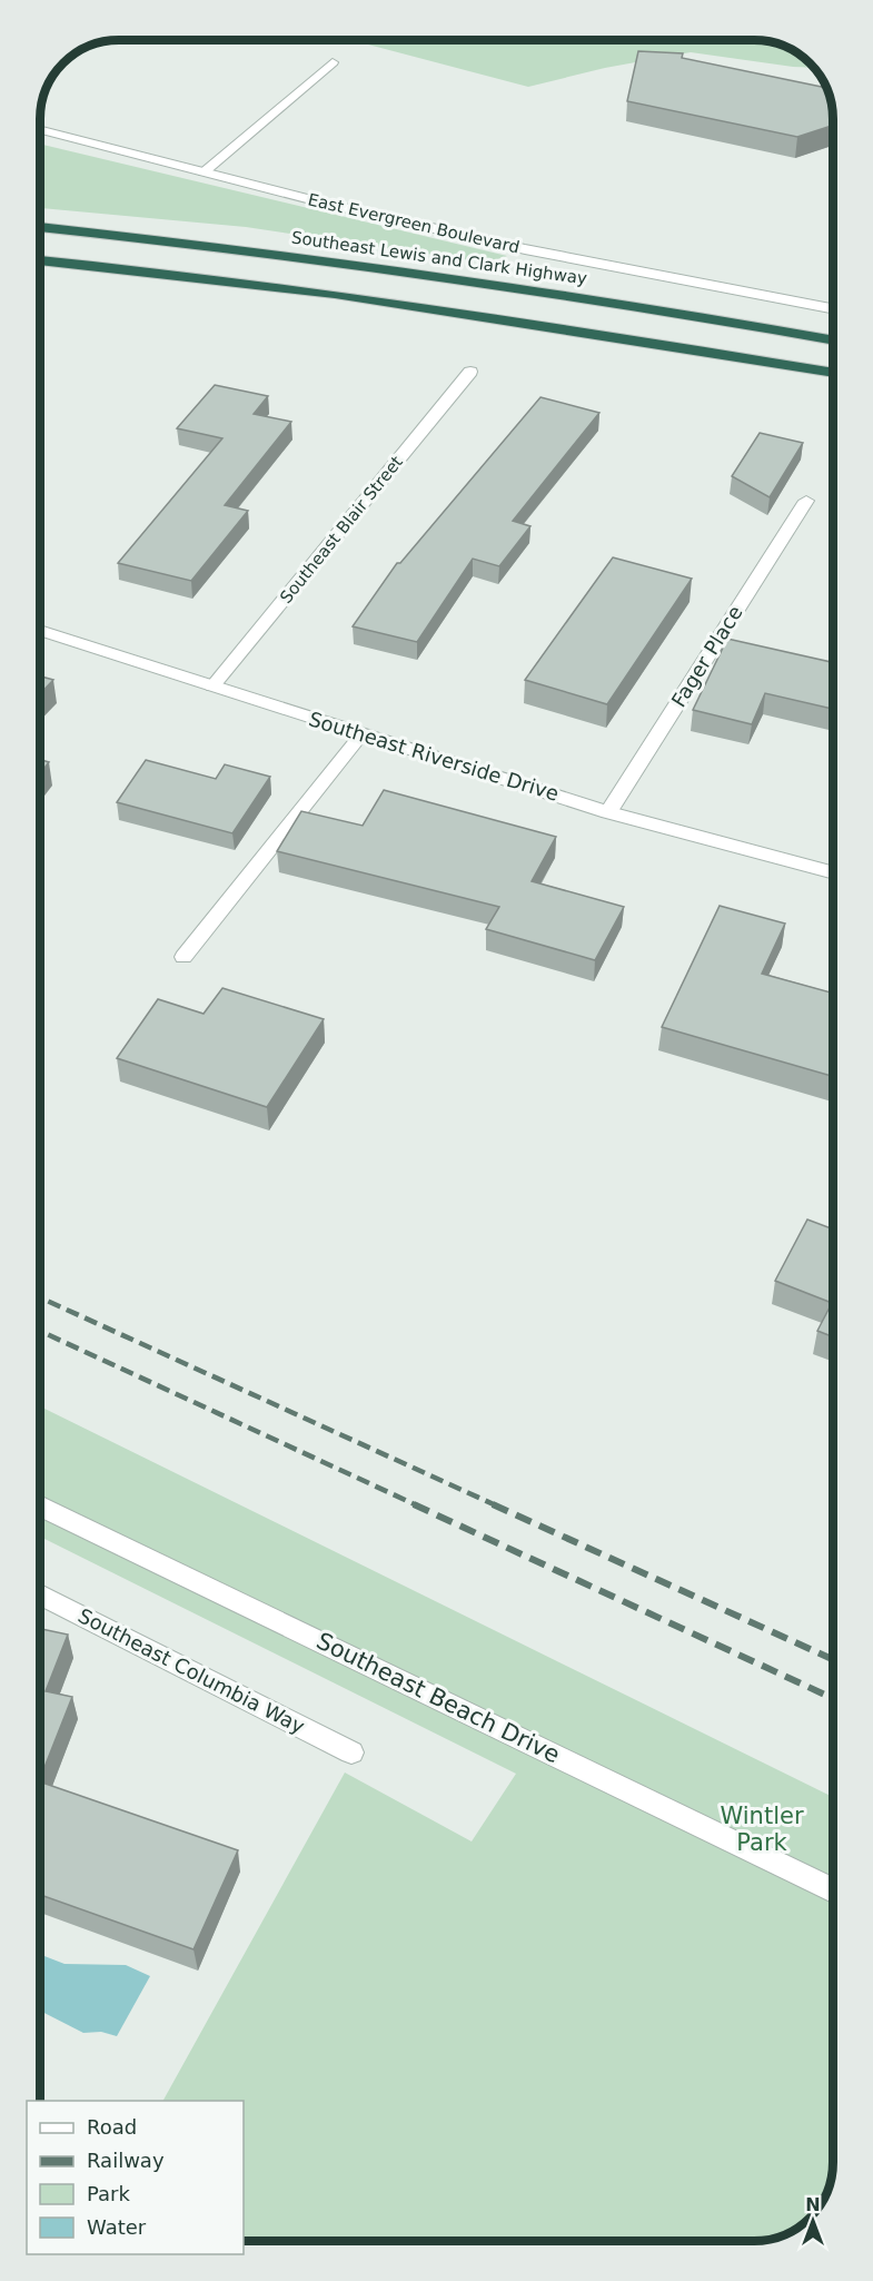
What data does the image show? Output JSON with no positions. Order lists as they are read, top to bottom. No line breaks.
{"streets":{"highway":["Southeast Lewis and Clark Highway"],"street":["East Evergreen Boulevard","Southeast Blair Street","Fager Place","Southeast Riverside Drive","Southeast Columbia Way","Southeast Beach Drive"]},"crossings":[["Southeast Blair Street","Southeast Riverside Drive"],["Fager Place","Southeast Riverside Drive"]],"parks":["Wintler Park"],"legend":["Road","Railway","Park","Water"],"north":"top"}
